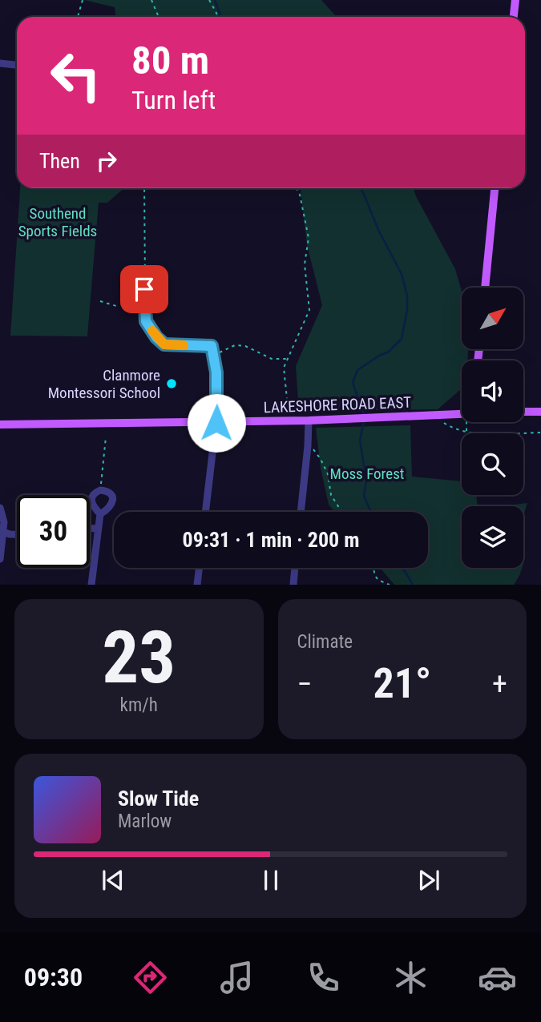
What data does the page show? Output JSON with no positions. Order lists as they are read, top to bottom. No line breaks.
{"streets":{"main road":["LAKESHORE ROAD EAST"]},"parks":["Southend Sports Fields","Moss Forest"],"places":["Clanmore Montessori School"],"north":"top right","page":{"turn":["80 m","Turn left"],"then":"Then","limit":"30","trip":"09:31 · 1 min · 200 m","tile":[["23","km/h"],"Climate"],"heat":["−","21°","+"],"song":["Slow Tide","Marlow"],"tabs":"09:30"}}
